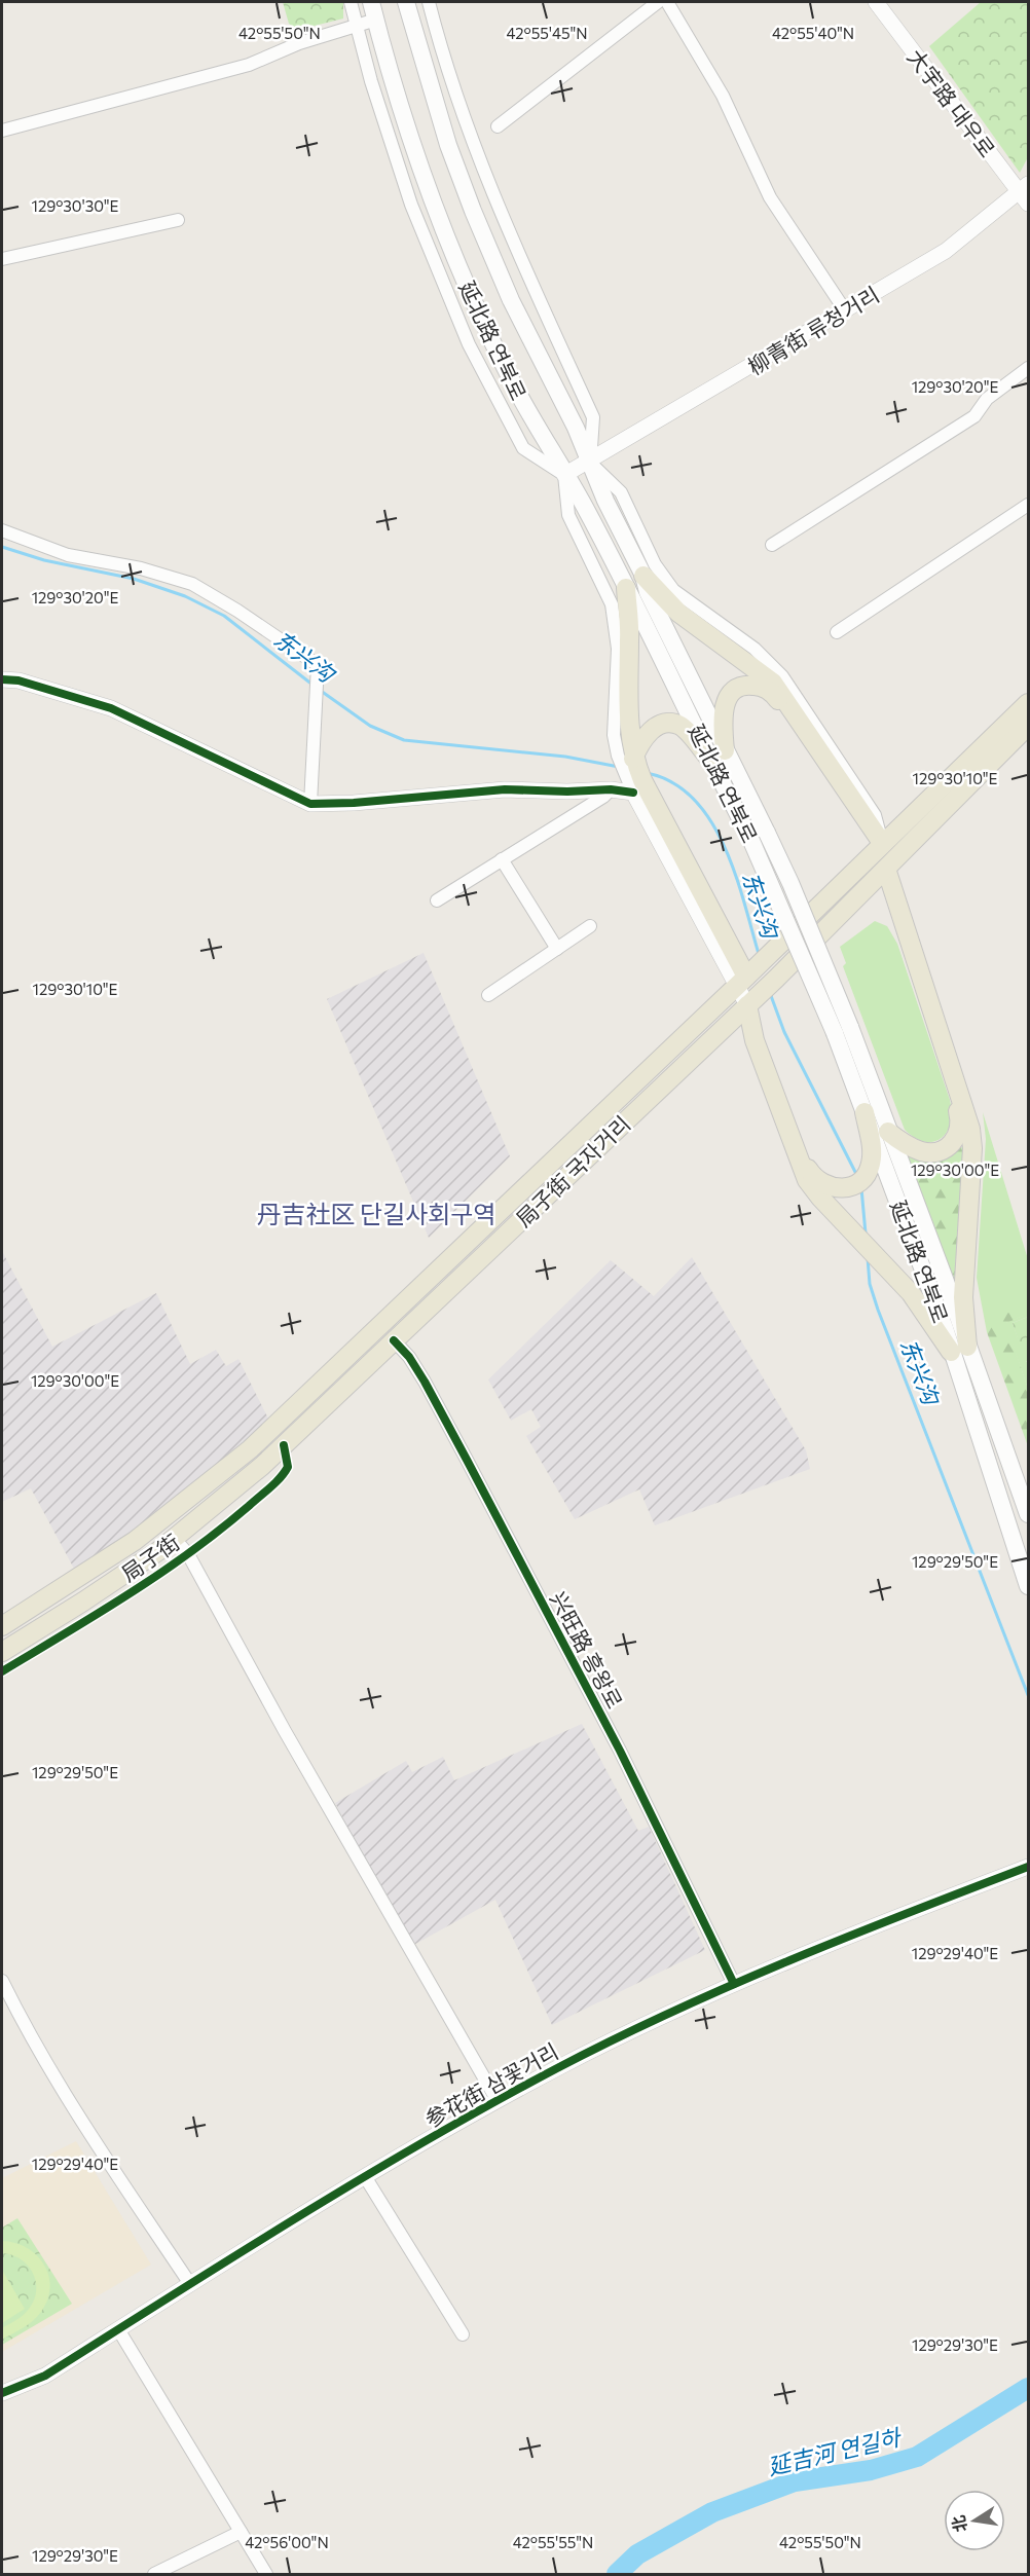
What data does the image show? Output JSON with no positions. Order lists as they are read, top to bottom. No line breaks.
{"streets":{"main road":["延北路 연북로","局子街 국자거리"],"street":["大宇路 대우로","柳青街 류청거리","兴旺路 흥왕로","参花街 삼꽃거리"],"cycle path":["局子街"]},"crossings":[["大宇路 대우로","柳青街 류청거리"],["柳青街 류청거리","延北路 연북로"],["局子街 국자거리","兴旺路 흥왕로"],["兴旺路 흥왕로","参花街 삼꽃거리"]],"districts":["丹吉社区 단길사회구역"],"water":["东兴沟","延吉河 연길하"],"north":"left","coordinates":["42°55'50\"N","42°55'45\"N","42°55'40\"N","129°30'30\"E","129°30'20\"E","129°30'10\"E","129°30'00\"E","129°29'50\"E","129°29'40\"E","129°29'30\"E","42°56'00\"N","42°55'55\"N"]}
